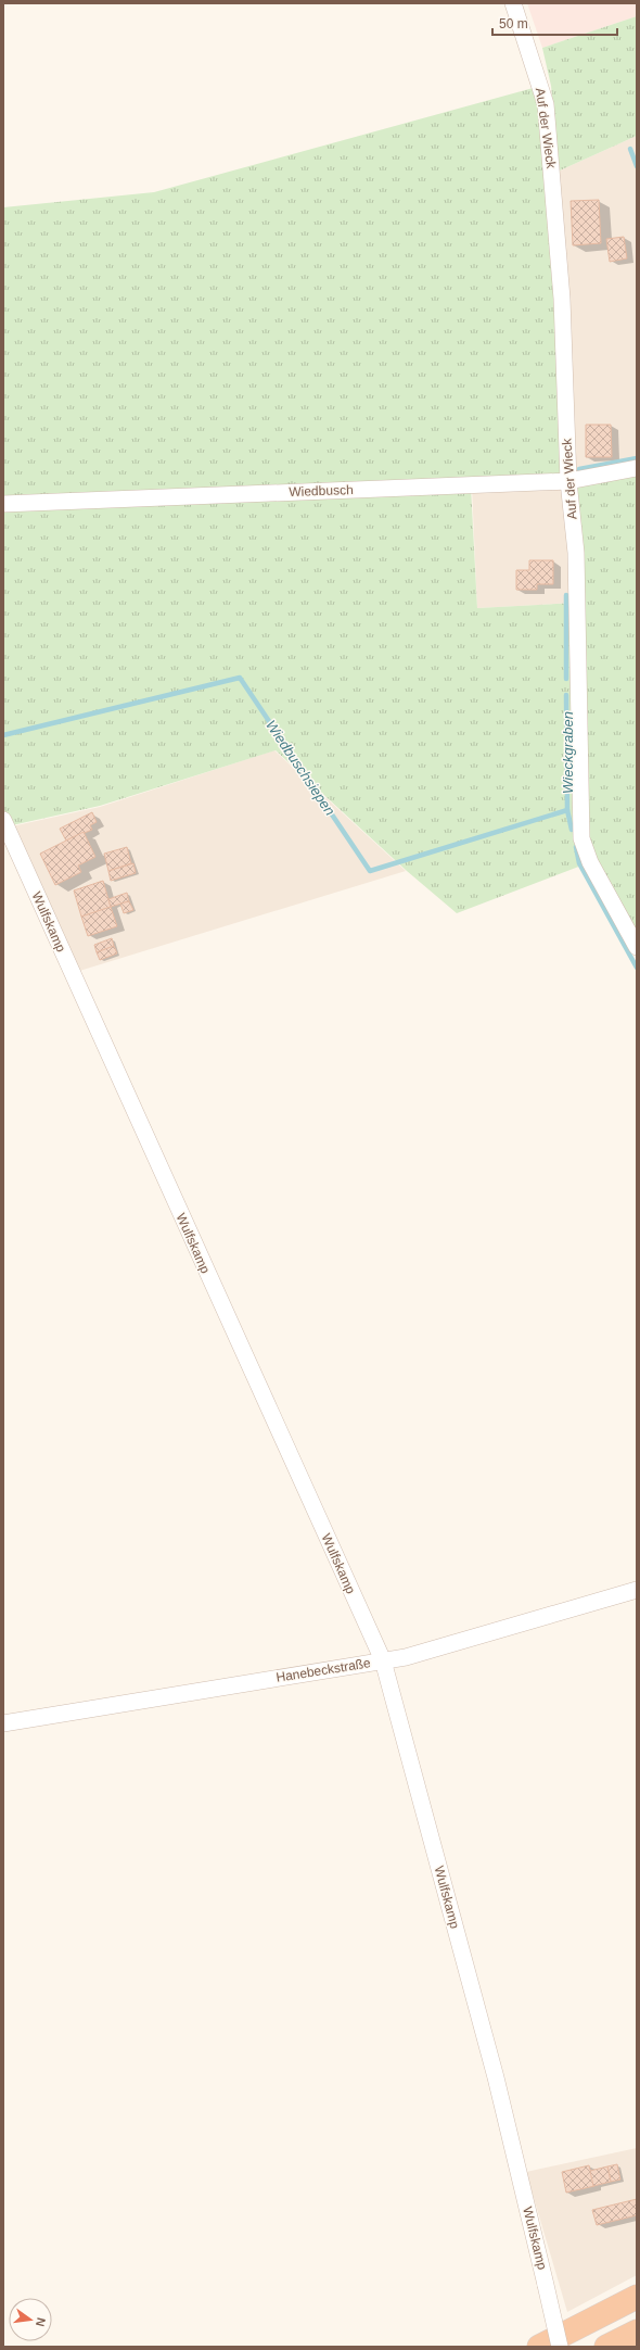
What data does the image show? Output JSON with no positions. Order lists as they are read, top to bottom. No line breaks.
{"streets":{"street":["Auf der Wieck","Wiedbusch","Wulfskamp","Hanebeckstraße"]},"crossings":[["Auf der Wieck","Wiedbusch"],["Wulfskamp","Hanebeckstraße"]],"water":["Wieckgraben","Wiedbuschsiepen"],"scale_bar":"50 m","north":"right"}
